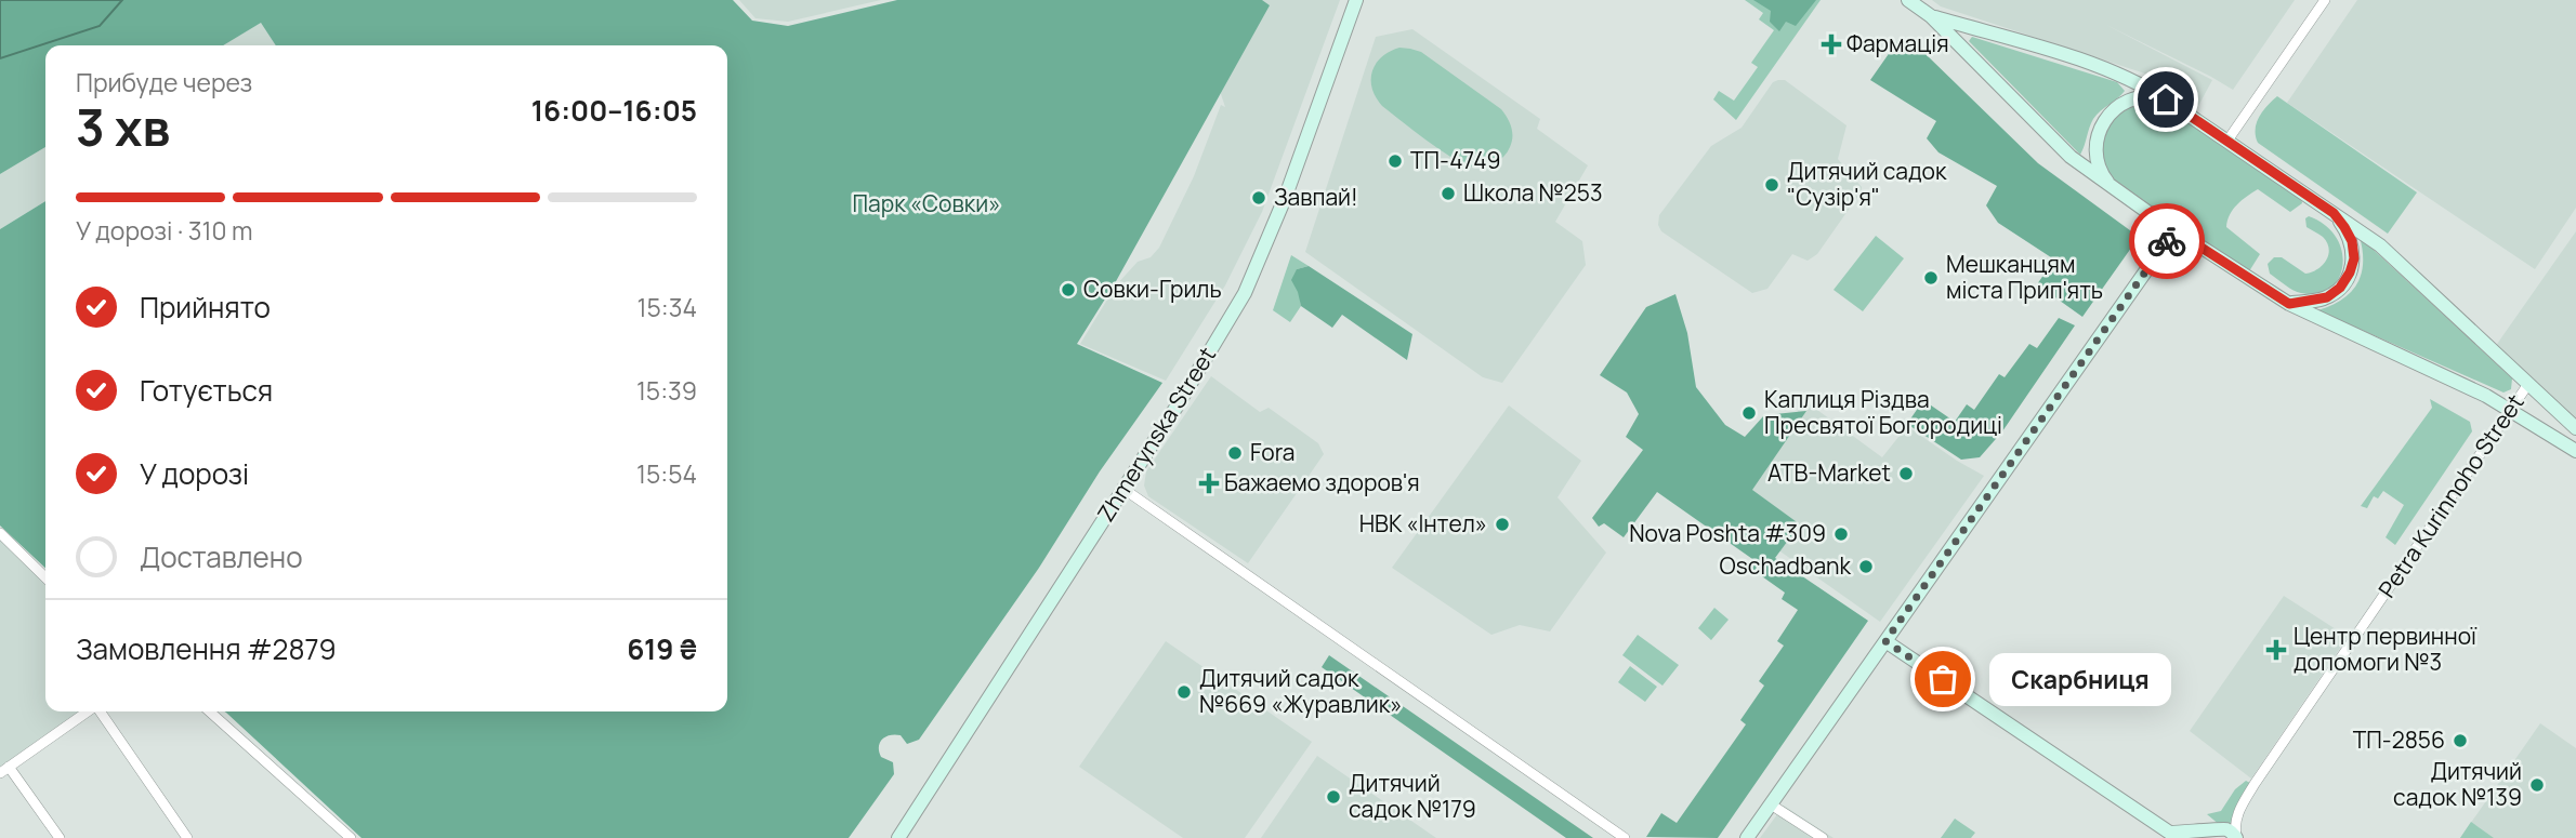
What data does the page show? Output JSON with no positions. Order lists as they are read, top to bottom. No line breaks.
{"streets":{"main road":["Zhmerynska Street"],"street":["Petra Kurinnoho Street"]},"parks":["Парк «Совки»"],"places":{"health":["Фармація","Бажаемо здоров'я","Центр первинної допомоги №3"],"other":["ТП-4749","Дитячий садок \"Сузір'я\"","Школа №253","Завпай!","Мешканцям міста Прип'ять","Совки-Гриль","Каплиця Різдва Пресвятої Богородиці","Fora","ATB-Market","НВК «Інтел»","Nova Poshta #309","Oschadbank","Скарбниця","Дитячий садок №669 «Журавлик»","ТП-2856","Дитячий садок №139","Дитячий садок №179"]},"page":{"heading":["3 хв","Прибуде через","16:00–16:05"],"panel":["Замовлення #2879","619 ₴"],"bar":"У дорозі · 310 m","list":[["Прийнято","15:34"],["Готується","15:39"],["У дорозі","15:54"],"Доставлено"],"bubble":"Скарбниця"}}
